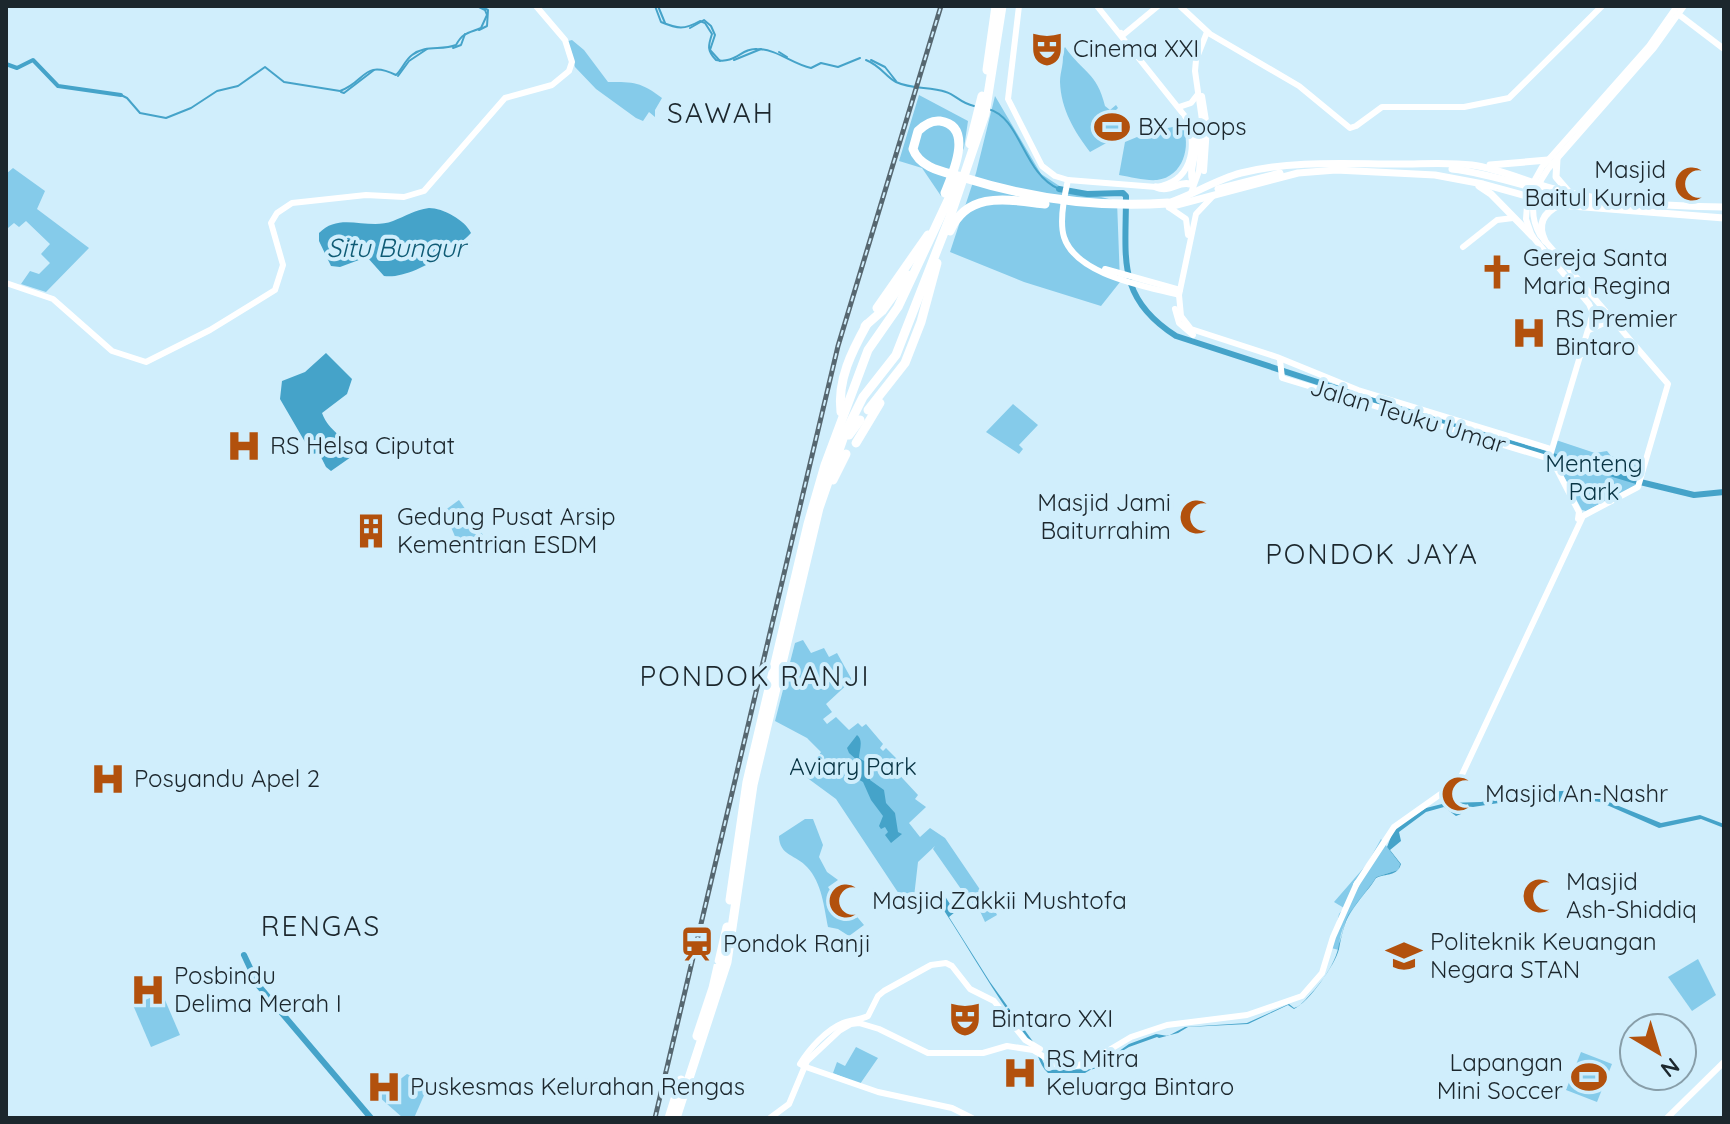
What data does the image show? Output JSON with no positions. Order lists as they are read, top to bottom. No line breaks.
{"streets":{"main road":["Jalan Teuku Umar"]},"districts":["SAWAH","PONDOK JAYA","PONDOK RANJI","RENGAS"],"water":["Situ Bungur"],"parks":["Menteng Park","Aviary Park"],"places":{"theatre":["Cinema XXI","Bintaro XXI"],"sports":["BX Hoops","Lapangan Mini Soccer"],"mosque":["Masjid Baitul Kurnia","Masjid Jami Baiturrahim","Masjid An-Nashr","Masjid Ash-Shiddiq","Masjid Zakkii Mushtofa"],"church":["Gereja Santa Maria Regina"],"hospital":["RS Premier Bintaro","RS Helsa Ciputat","Posyandu Apel 2","Posbindu Delima Merah I","RS Mitra Keluarga Bintaro","Puskesmas Kelurahan Rengas"],"building":["Gedung Pusat Arsip Kementrian ESDM"],"station":["Pondok Ranji"],"school or university":["Politeknik Keuangan Negara STAN"]},"north":"bottom right"}
